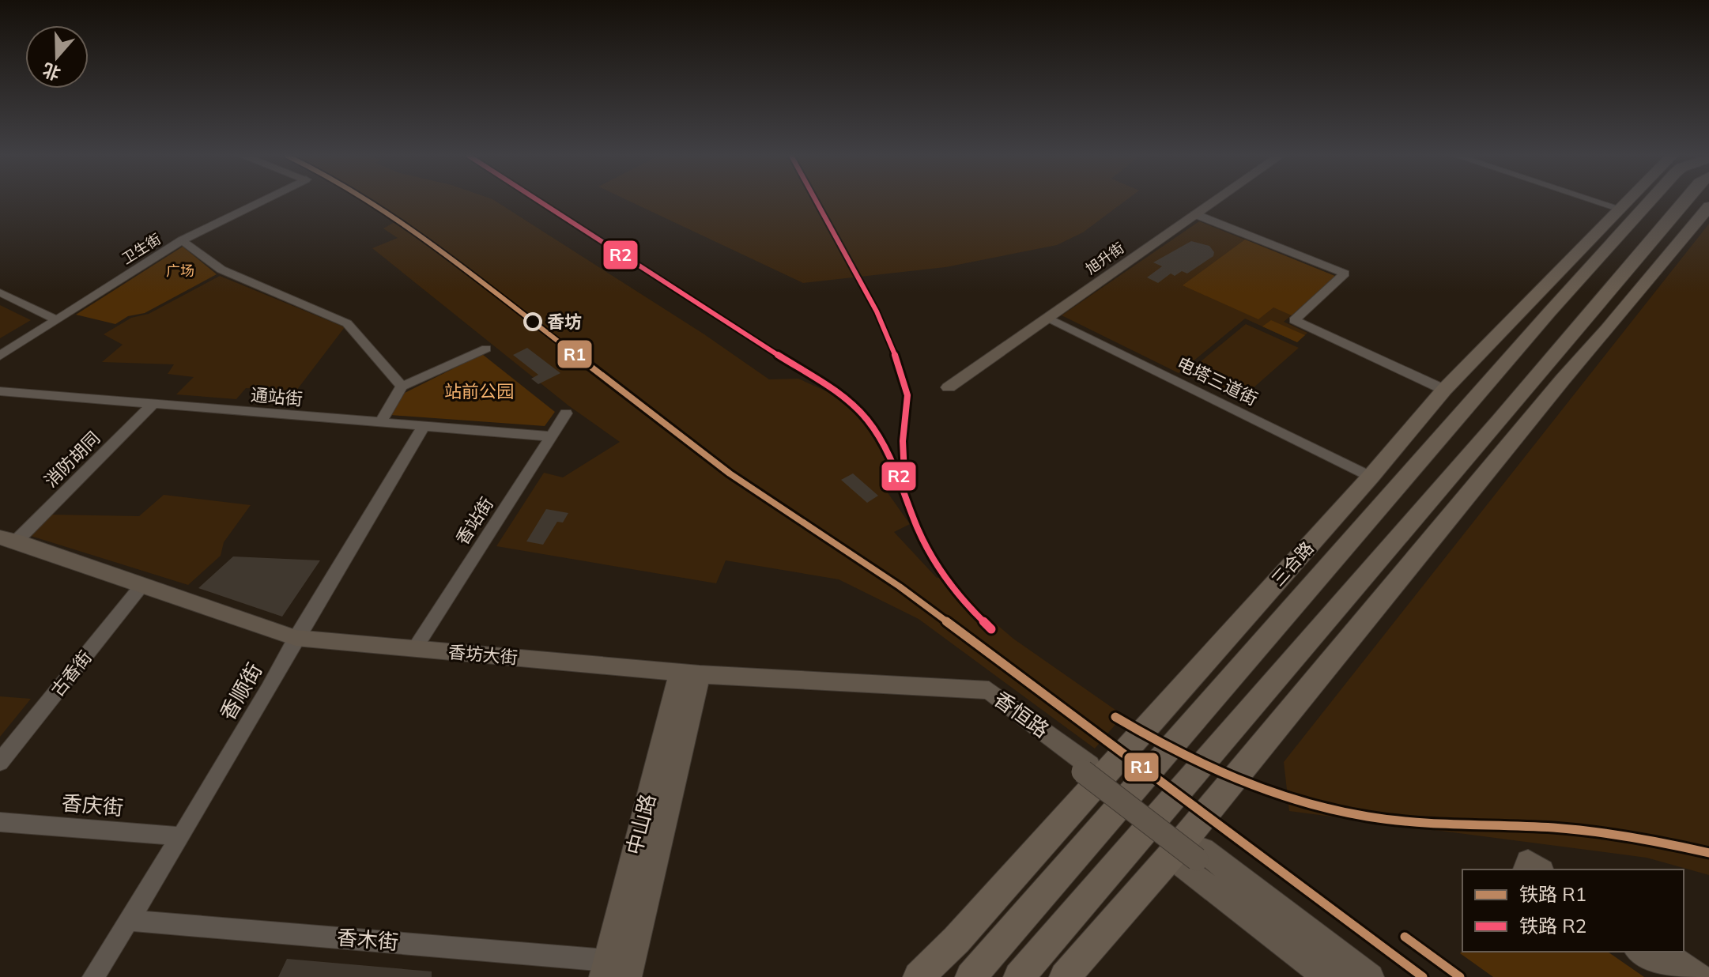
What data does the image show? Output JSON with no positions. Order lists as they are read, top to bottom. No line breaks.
{"streets":{"highway":["三合路"],"main road":["旭升街","香坊大街","香恒路","中山路"],"street":["卫生街","电塔三道街","通站街","消防胡同","香站街","古香街","香顺街","香庆街","香木街"]},"crossings":[["旭升街","电塔三道街"],["电塔三道街","三合路"],["通站街","消防胡同"],["通站街","香站街"],["通站街","香顺街"],["消防胡同","香坊大街"],["香站街","香坊大街"],["香坊大街","古香街"],["香坊大街","香顺街"],["香坊大街","香恒路"],["香坊大街","中山路"],["香顺街","香庆街"],["香顺街","香木街"],["中山路","香木街"]],"parks":["广场","站前公园"],"places":["香坊"],"lines":["rail line R1","rail line R2"],"legend":["铁路 R1","铁路 R2"],"north":"bottom"}
